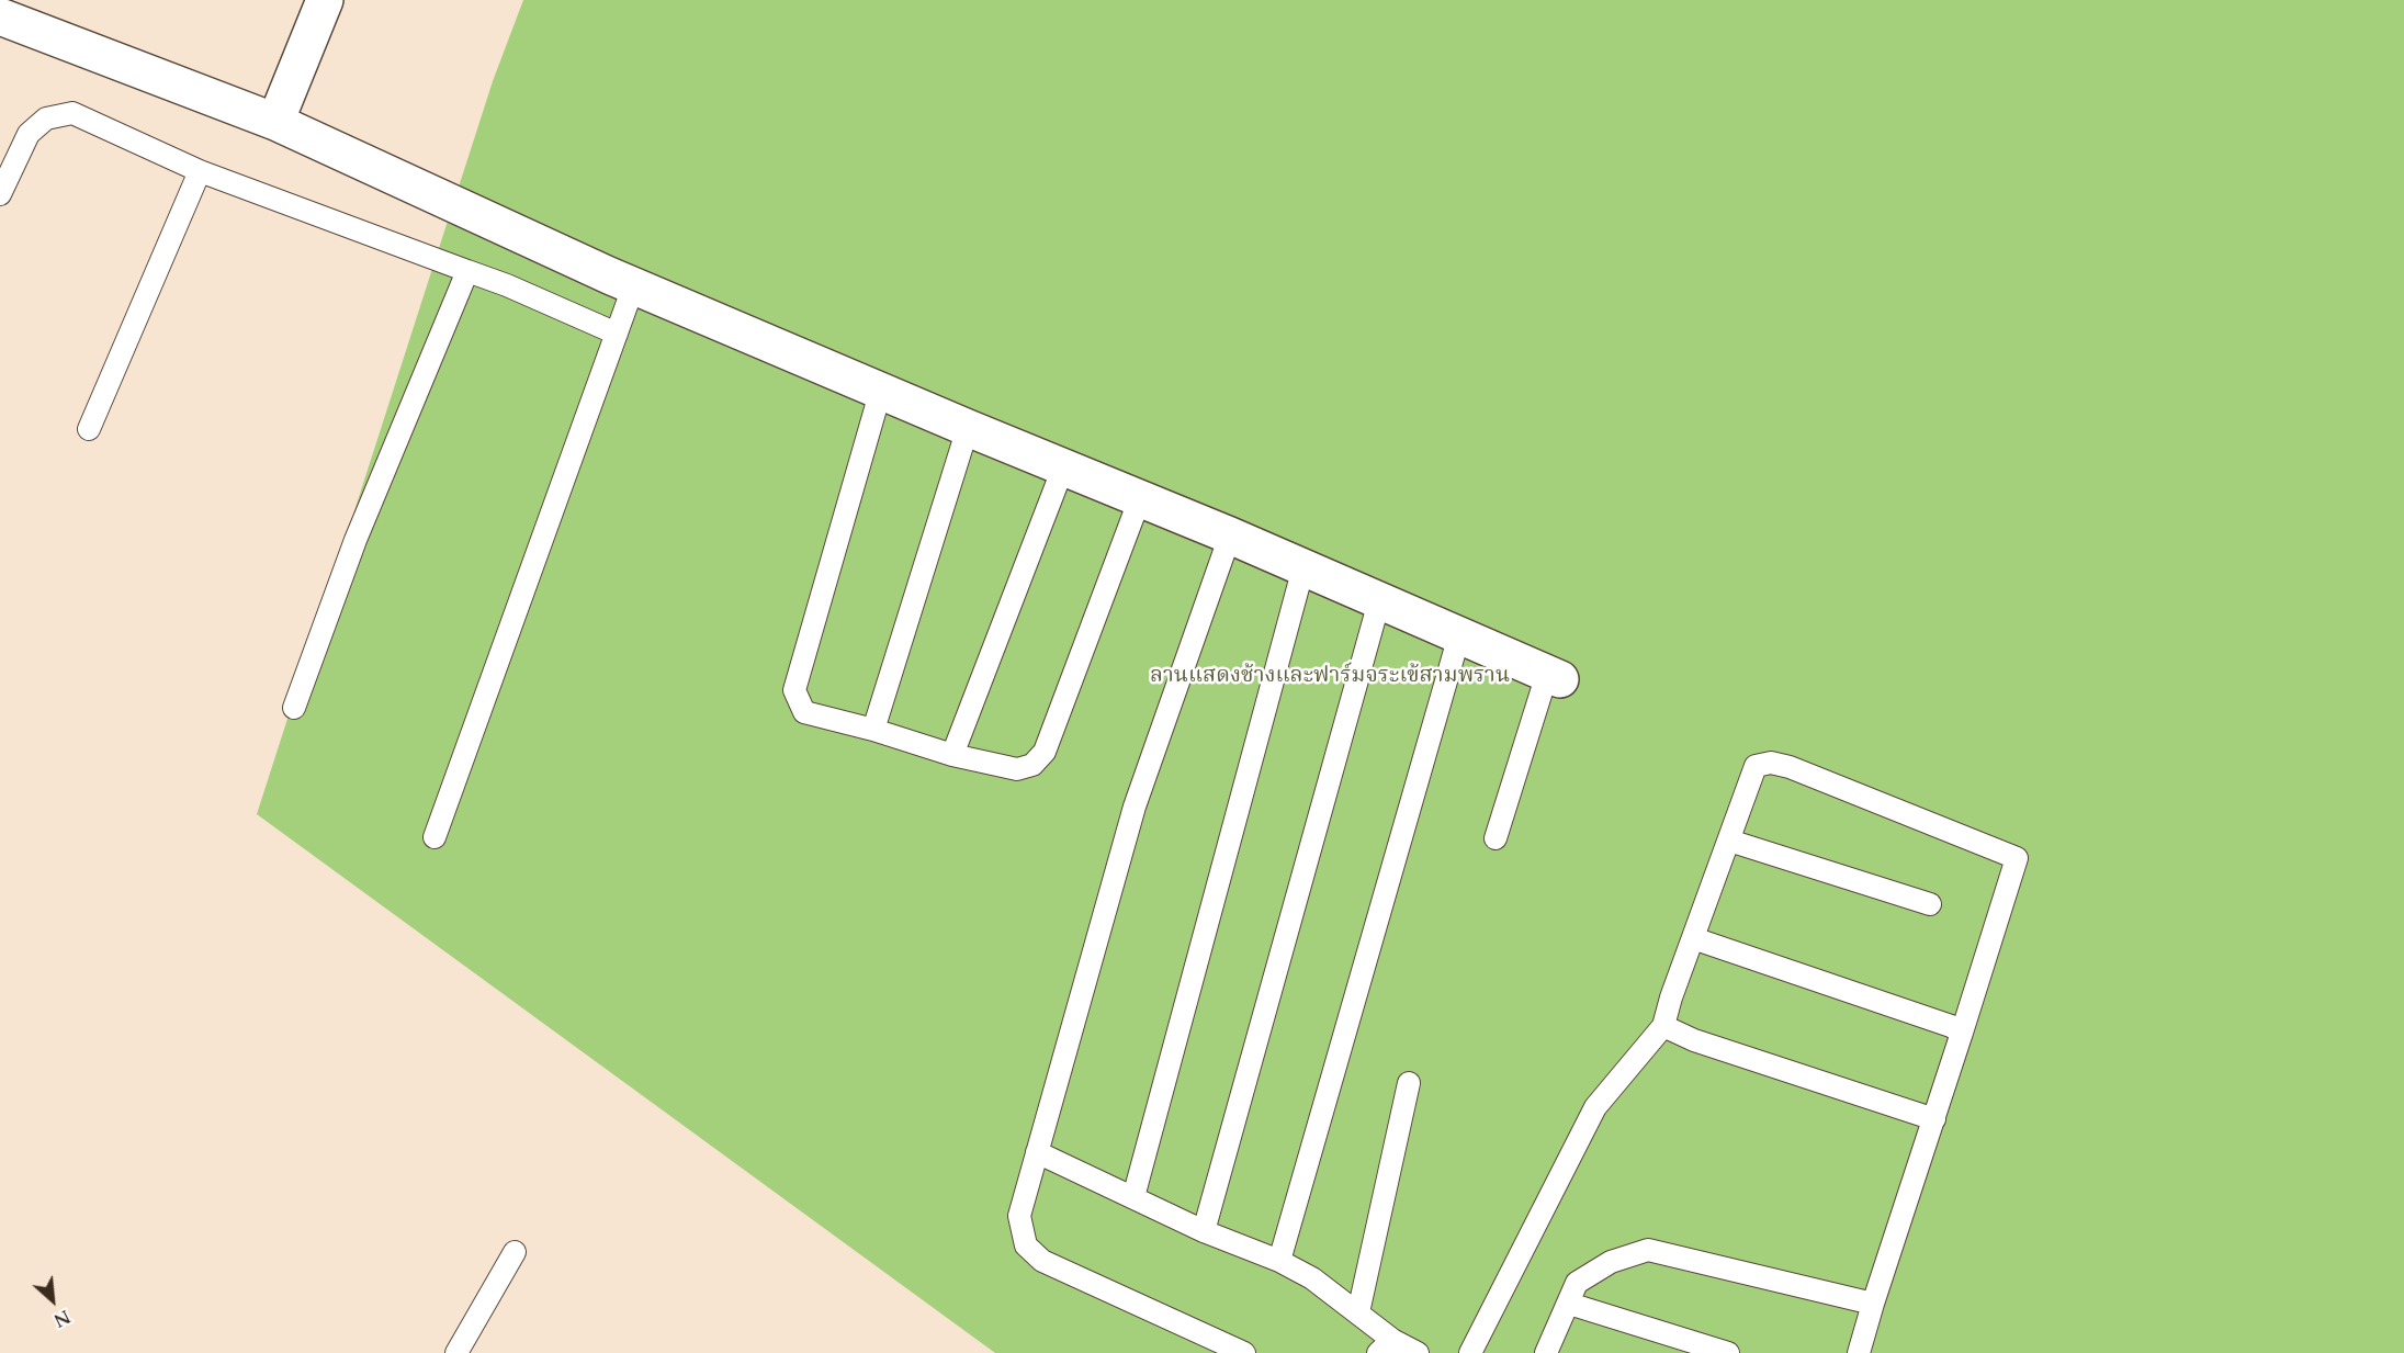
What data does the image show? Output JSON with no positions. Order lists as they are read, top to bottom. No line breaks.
{"parks":["ลานแสดงช้างและฟาร์มจระเข้สามพราน"],"north":"bottom right"}
